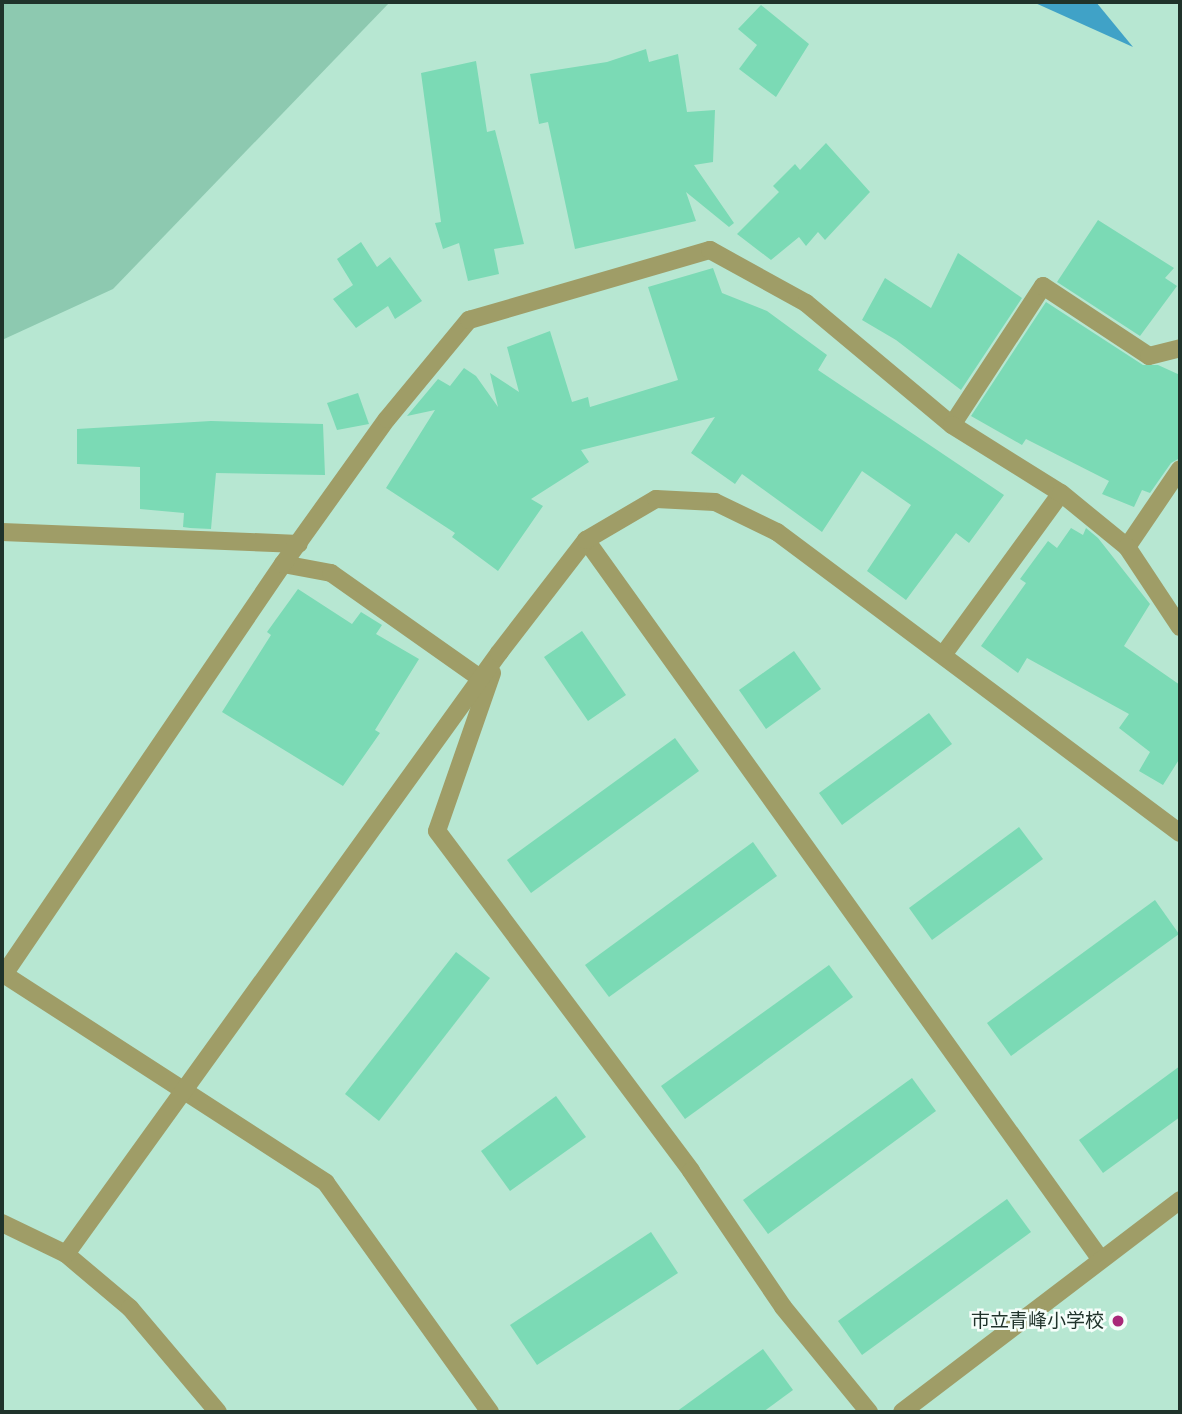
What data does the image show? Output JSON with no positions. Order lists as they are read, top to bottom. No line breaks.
{"places":["市立青峰小学校"]}
